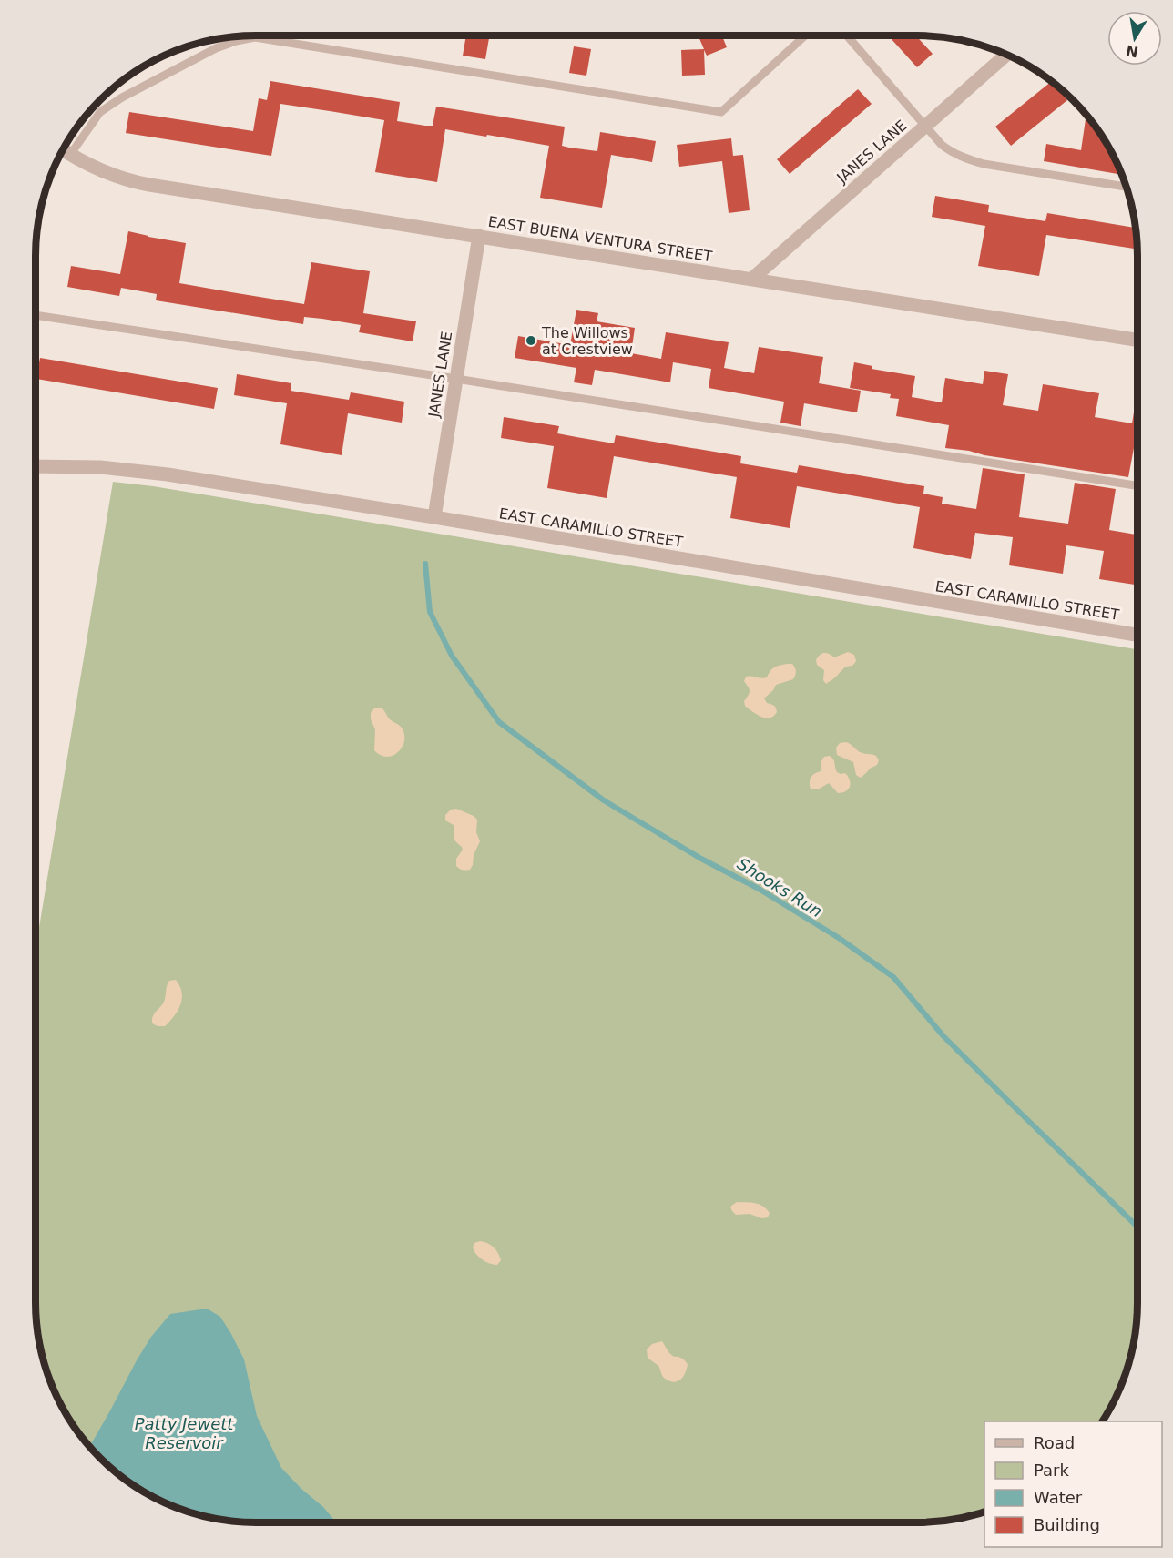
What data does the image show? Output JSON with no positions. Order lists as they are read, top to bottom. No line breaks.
{"streets":{"street":["JANES LANE","EAST BUENA VENTURA STREET","EAST CARAMILLO STREET"]},"crossings":[["JANES LANE","EAST BUENA VENTURA STREET"],["JANES LANE","EAST CARAMILLO STREET"]],"water":["Shooks Run","Patty Jewett Reservoir"],"places":["The Willows at Crestview"],"legend":["Road","Park","Water","Building"],"north":"bottom"}
